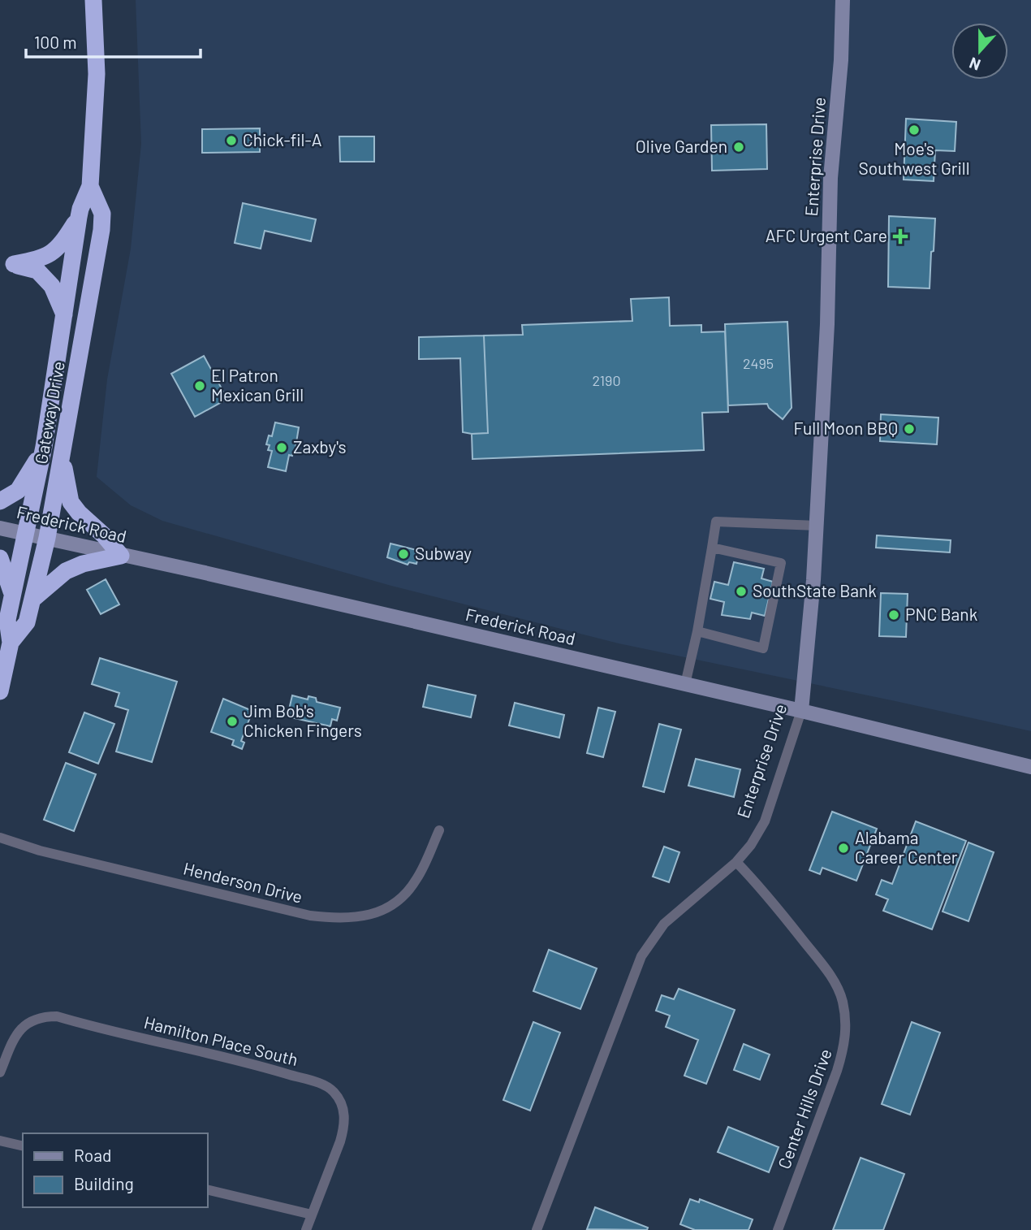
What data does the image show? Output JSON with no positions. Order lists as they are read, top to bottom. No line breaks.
{"streets":{"highway":["Gateway Drive"],"main road":["Enterprise Drive","Frederick Road"],"street":["Henderson Drive","Hamilton Place South","Center Hills Drive"]},"crossings":[["Enterprise Drive","Frederick Road"],["Enterprise Drive","Center Hills Drive"],["Gateway Drive","Frederick Road"]],"places":{"other":["Moe's Southwest Grill","Chick-fil-A","Olive Garden","El Patron Mexican Grill","Full Moon BBQ","Zaxby's","Subway","SouthState Bank","PNC Bank","Jim Bob's Chicken Fingers","Alabama Career Center"],"health":["AFC Urgent Care"]},"house_numbers":["2495","2190"],"legend":["Road","Building"],"scale_bar":"100 m","north":"bottom"}
